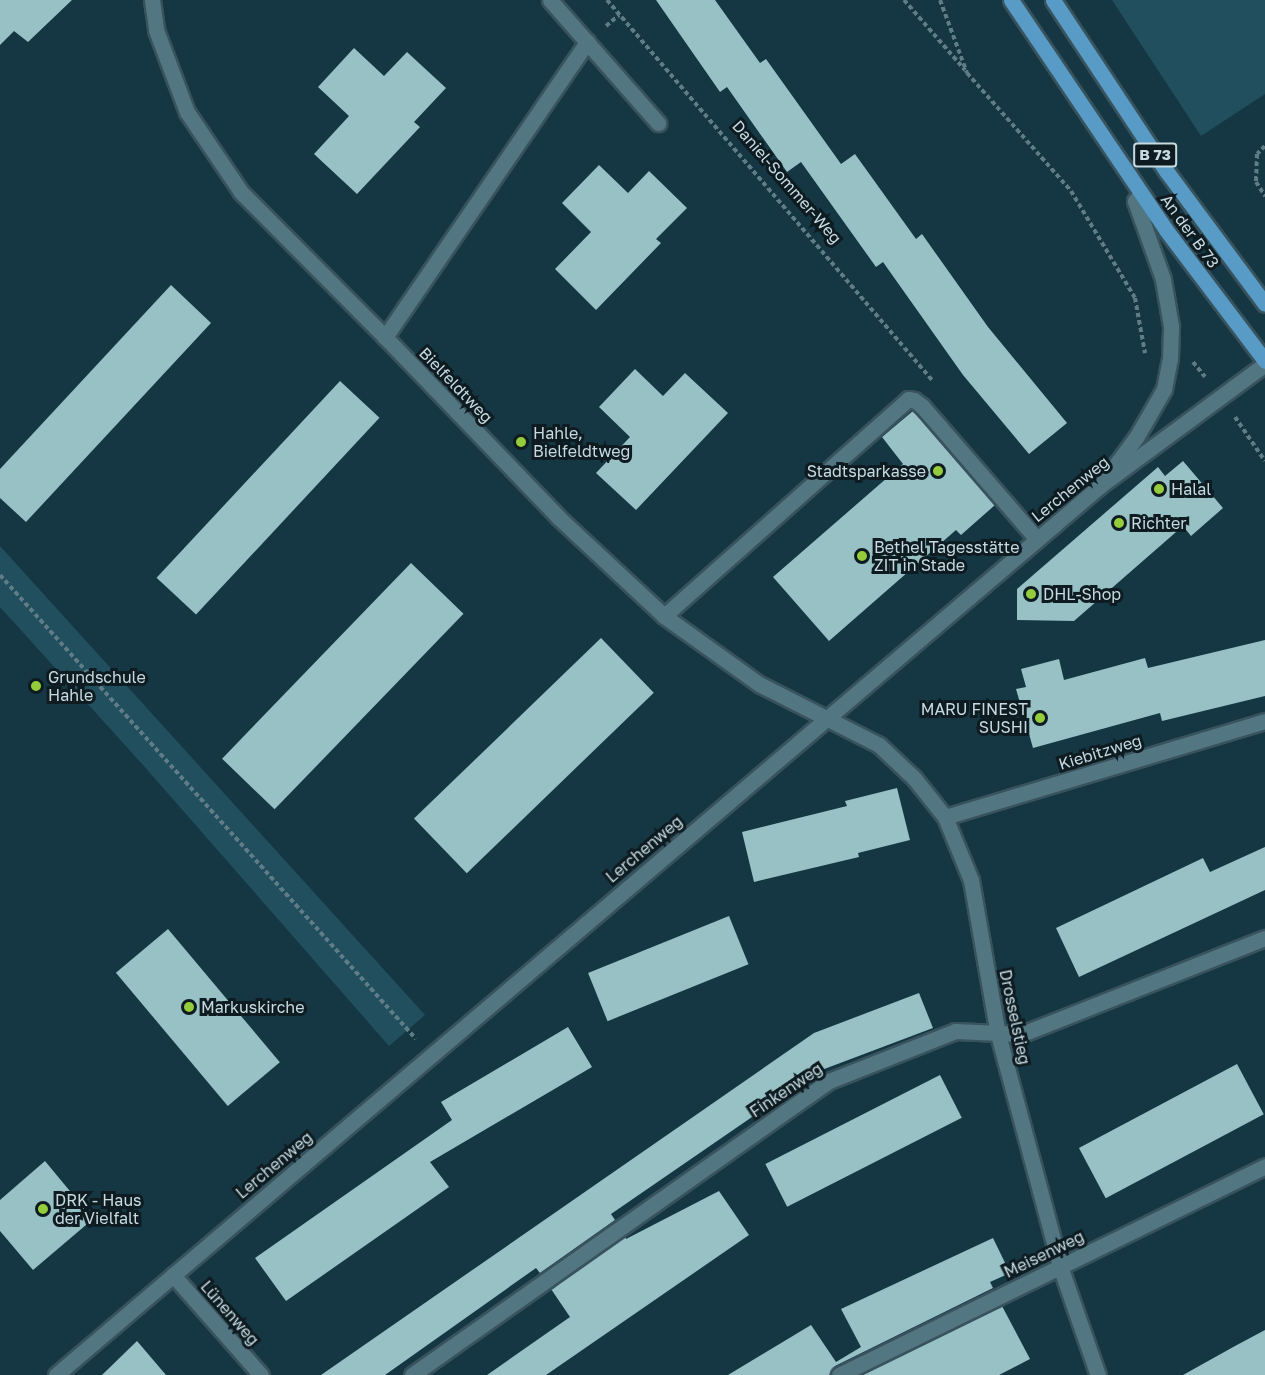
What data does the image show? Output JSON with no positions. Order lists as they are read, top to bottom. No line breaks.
{"streets":{"main road":["B 73","An der B 73"],"street":["Bielfeldtweg","Lerchenweg","Kiebitzweg","Drosselstieg","Finkenweg","Meisenweg","Lünenweg"],"path":["Daniel-Sommer-Weg"]},"crossings":[["An der B 73","Lerchenweg"],["Bielfeldtweg","Lerchenweg"],["Bielfeldtweg","Drosselstieg"],["Lerchenweg","Drosselstieg"],["Lerchenweg","Lünenweg"],["Kiebitzweg","Drosselstieg"],["Drosselstieg","Finkenweg"],["Drosselstieg","Meisenweg"]],"places":["Hahle, Bielfeldtweg","Stadtsparkasse","Halal","Richter","Bethel Tagesstätte ZIT in Stade","DHL-Shop","Grundschule Hahle","MARU FINEST SUSHI","Markuskirche","DRK - Haus der Vielfalt"]}
